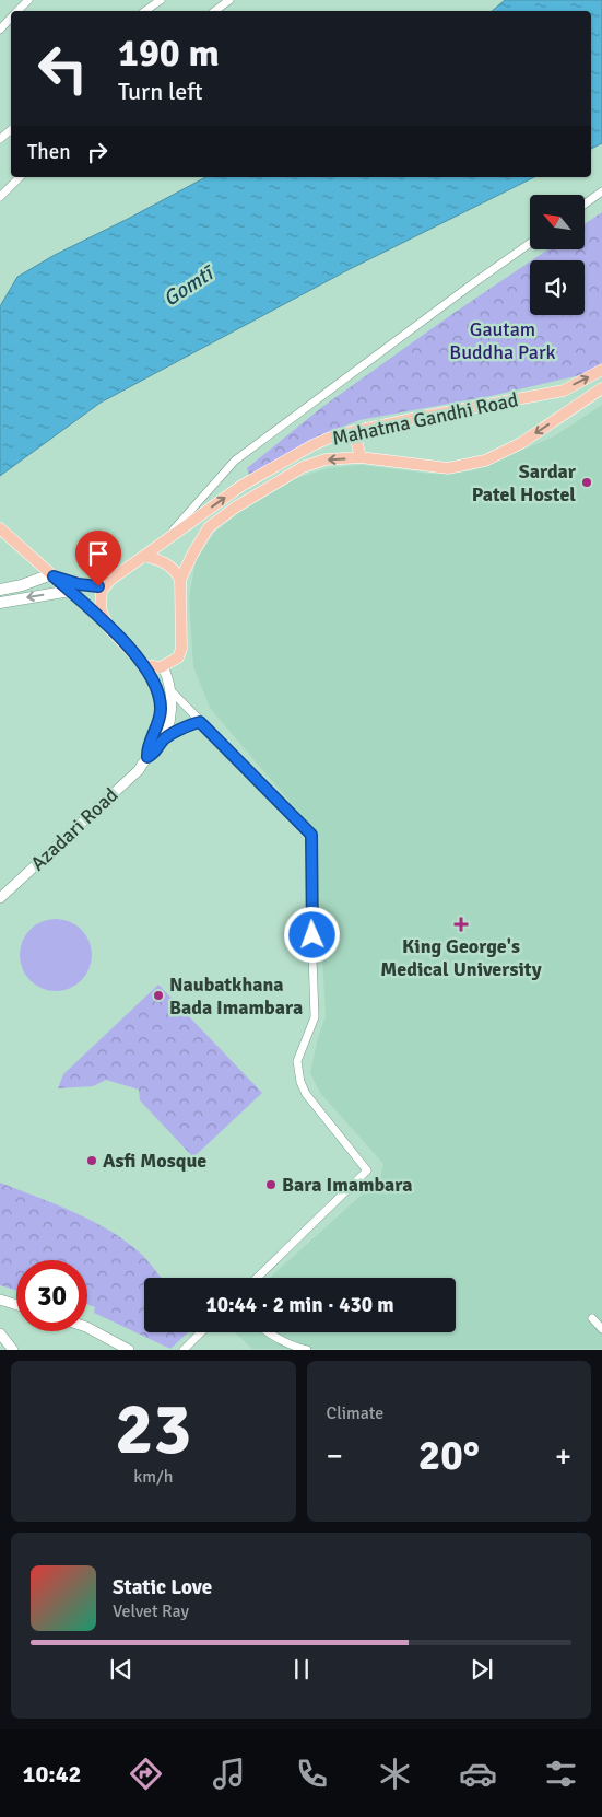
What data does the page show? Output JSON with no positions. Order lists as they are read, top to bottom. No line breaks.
{"streets":{"main road":["Mahatma Gandhi Road"],"street":["Azadari Road"]},"water":["Gomtī"],"parks":["Gautam Buddha Park"],"places":{"other":["Sardar Patel Hostel","Naubatkhana Bada Imambara","Asfi Mosque","Bara Imambara"],"health":["King George's Medical University"]},"north":"top left","page":{"turn":["190 m","Turn left"],"then":"Then","limit":"30","trip":"10:44 · 2 min · 430 m","tile":[["23","km/h"],"Climate"],"heat":["−","20°","+"],"song":["Static Love","Velvet Ray"],"tabs":"10:42"}}
